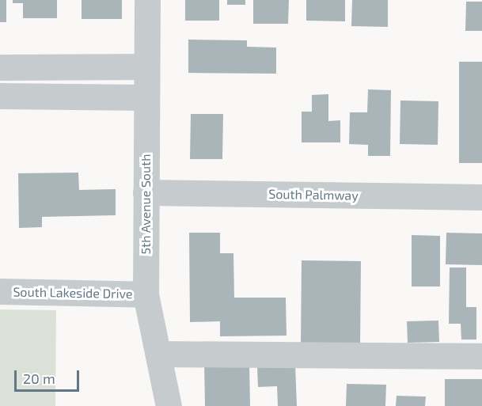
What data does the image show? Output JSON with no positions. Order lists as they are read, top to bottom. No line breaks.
{"streets":{"street":["South Palmway","5th Avenue South","South Lakeside Drive"]},"crossings":[["South Palmway","5th Avenue South"],["5th Avenue South","South Lakeside Drive"]],"scale_bar":"20 m"}
